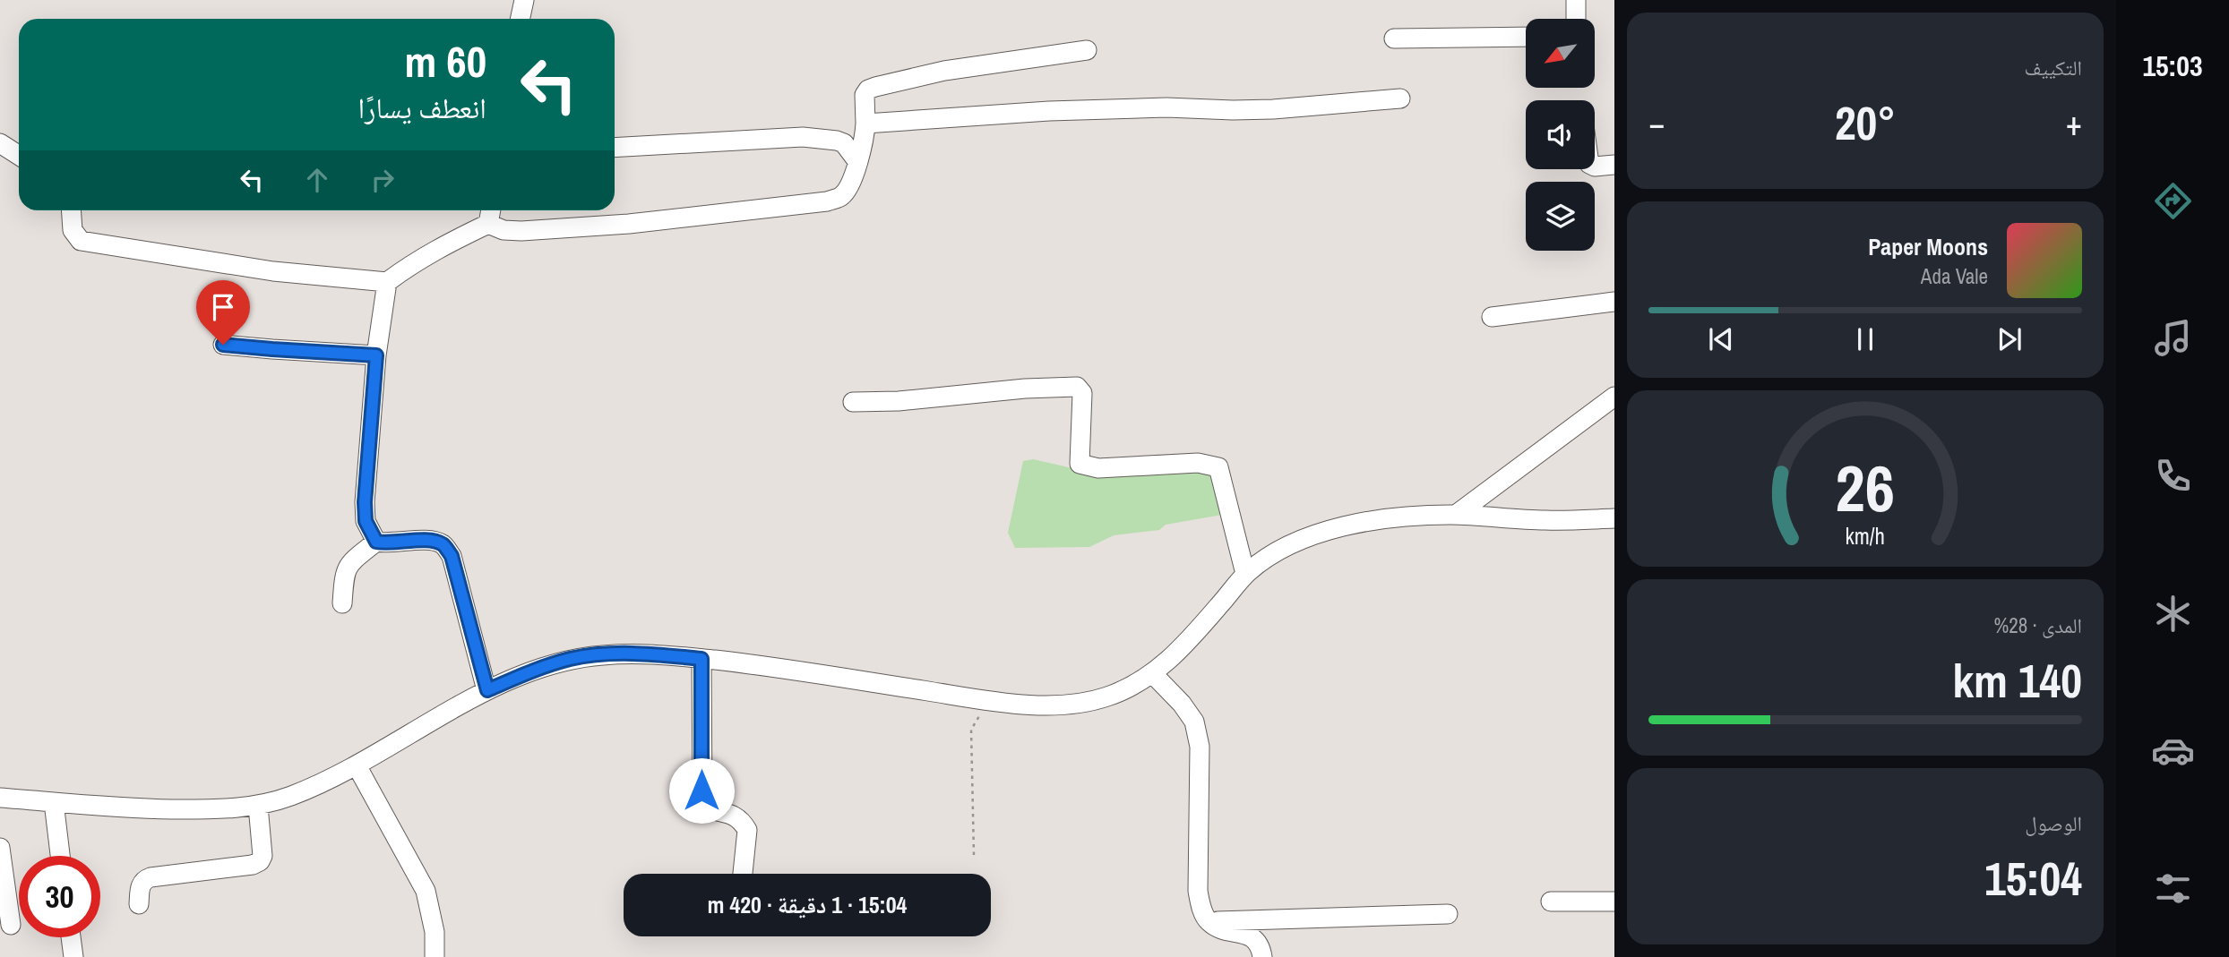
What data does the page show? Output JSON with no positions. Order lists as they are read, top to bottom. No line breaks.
{"north":"bottom left","page":{"tabs":"15:03","tile":["التكييف",["المدى · 28%","140 km"],["الوصول","15:04"]],"turn":["60 m","انعطف يسارًا"],"heat":["−","20°","+"],"song":["Paper Moons","Ada Vale"],"limit":"30","trip":"15:04 · 1 دقيقة · 420 m","gauge":["26","km/h"]}}
